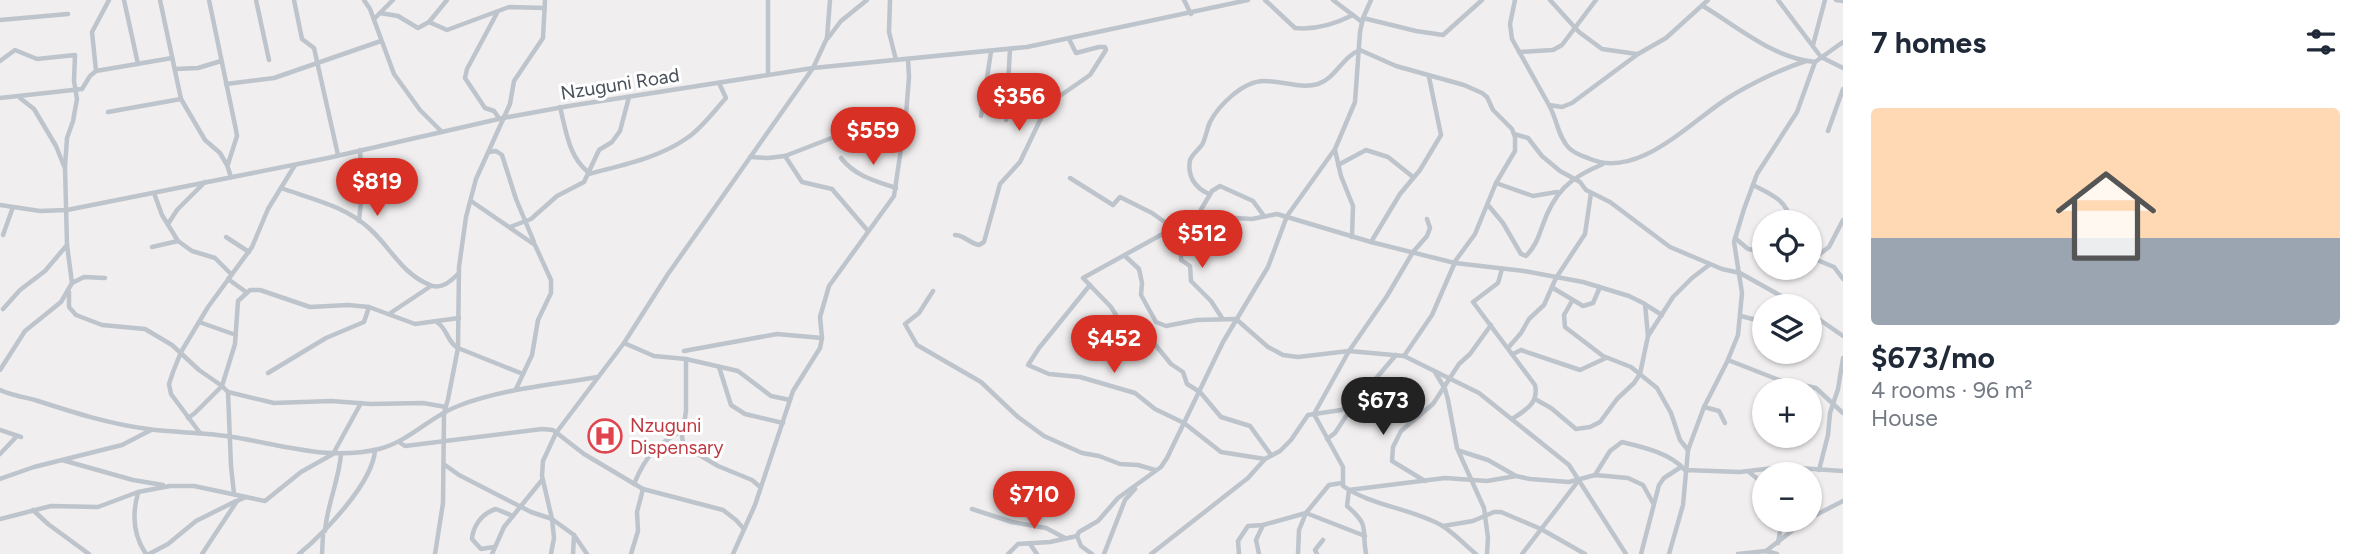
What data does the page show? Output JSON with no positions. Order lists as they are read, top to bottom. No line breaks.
{"streets":{"street":["Nzuguni Road"]},"places":{"hospital":["Nzuguni Dispensary"]},"page":{"heading":"7 homes","price":["$356","$559","$819","$512","$452","$673","$710"],"list":[{"name":"$673/mo","note":"4 rooms · 96 m² · House"}],"map_buttons":["+","−"]}}
